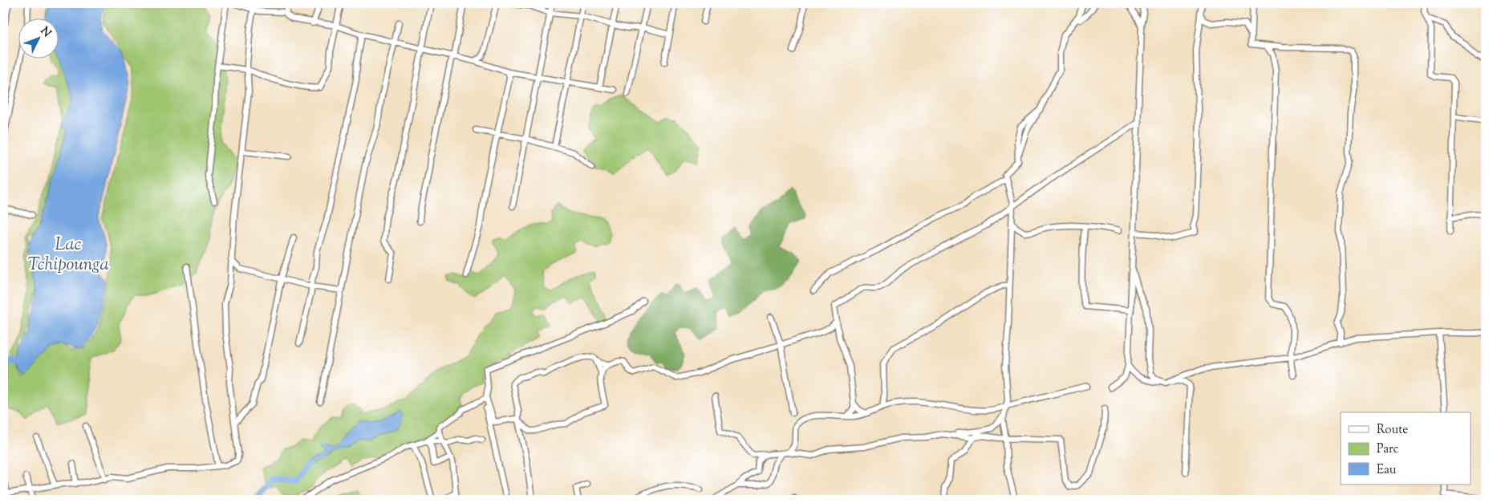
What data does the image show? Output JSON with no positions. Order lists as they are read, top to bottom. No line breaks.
{"water":["Lac Tchipounga"],"legend":["Route","Parc","Eau"],"north":"top right"}
